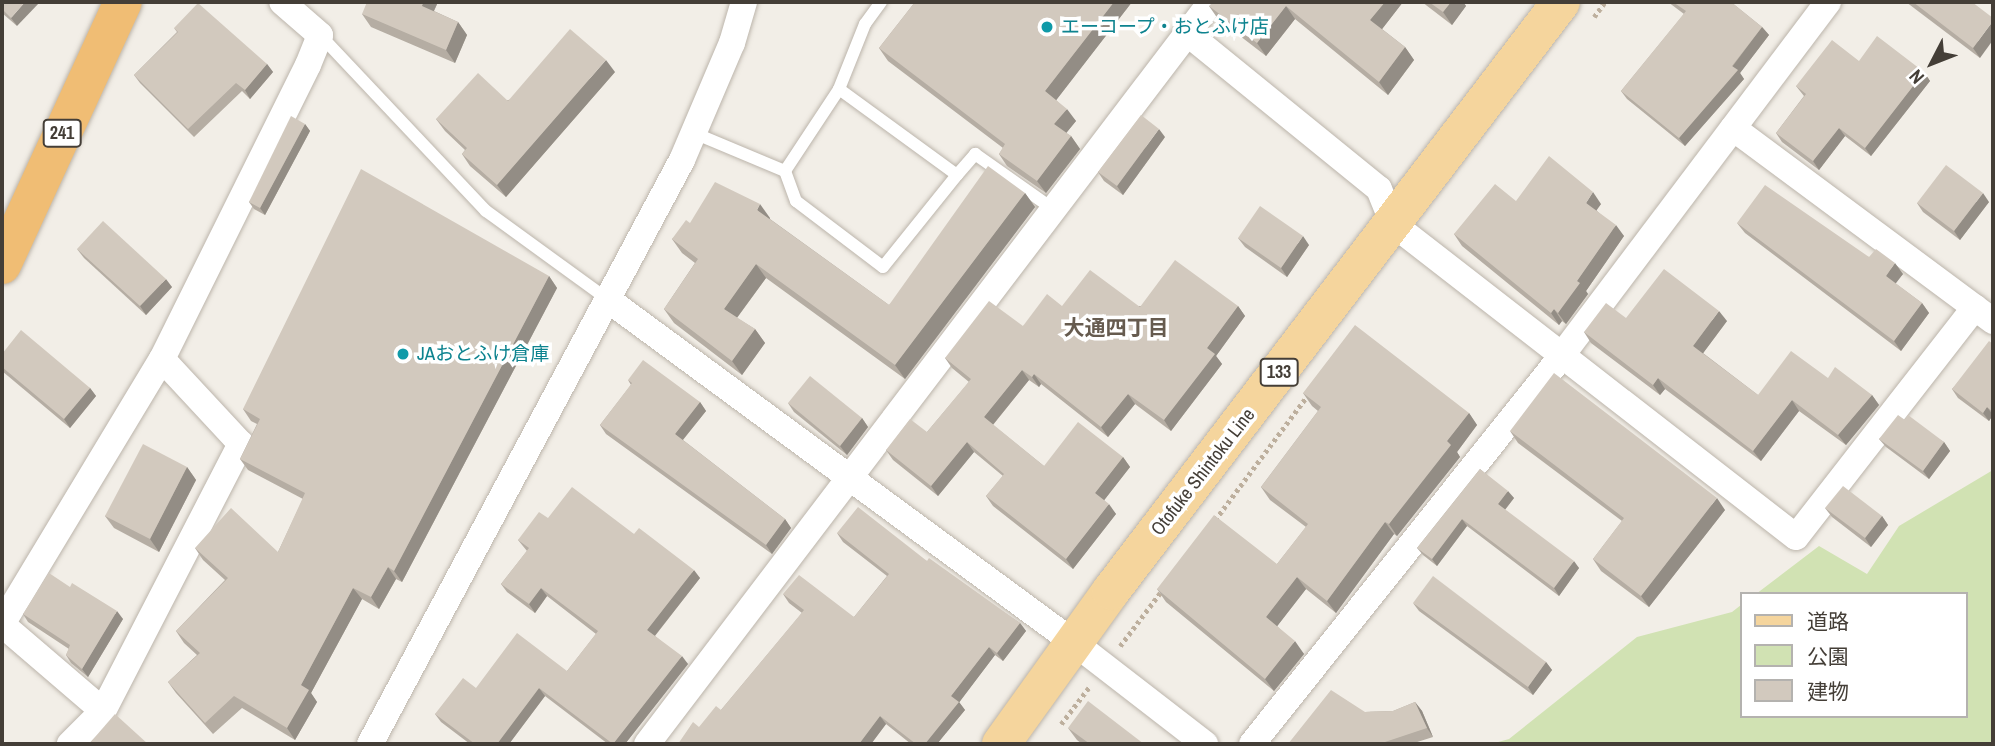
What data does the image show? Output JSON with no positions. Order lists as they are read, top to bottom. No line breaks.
{"streets":{"highway":["241"],"main road":["133","Otofuke Shintoku Line"]},"districts":["大通四丁目"],"places":["エーコープ・おとふけ店","JAおとふけ倉庫"],"legend":["道路","公園","建物"],"north":"bottom left"}
